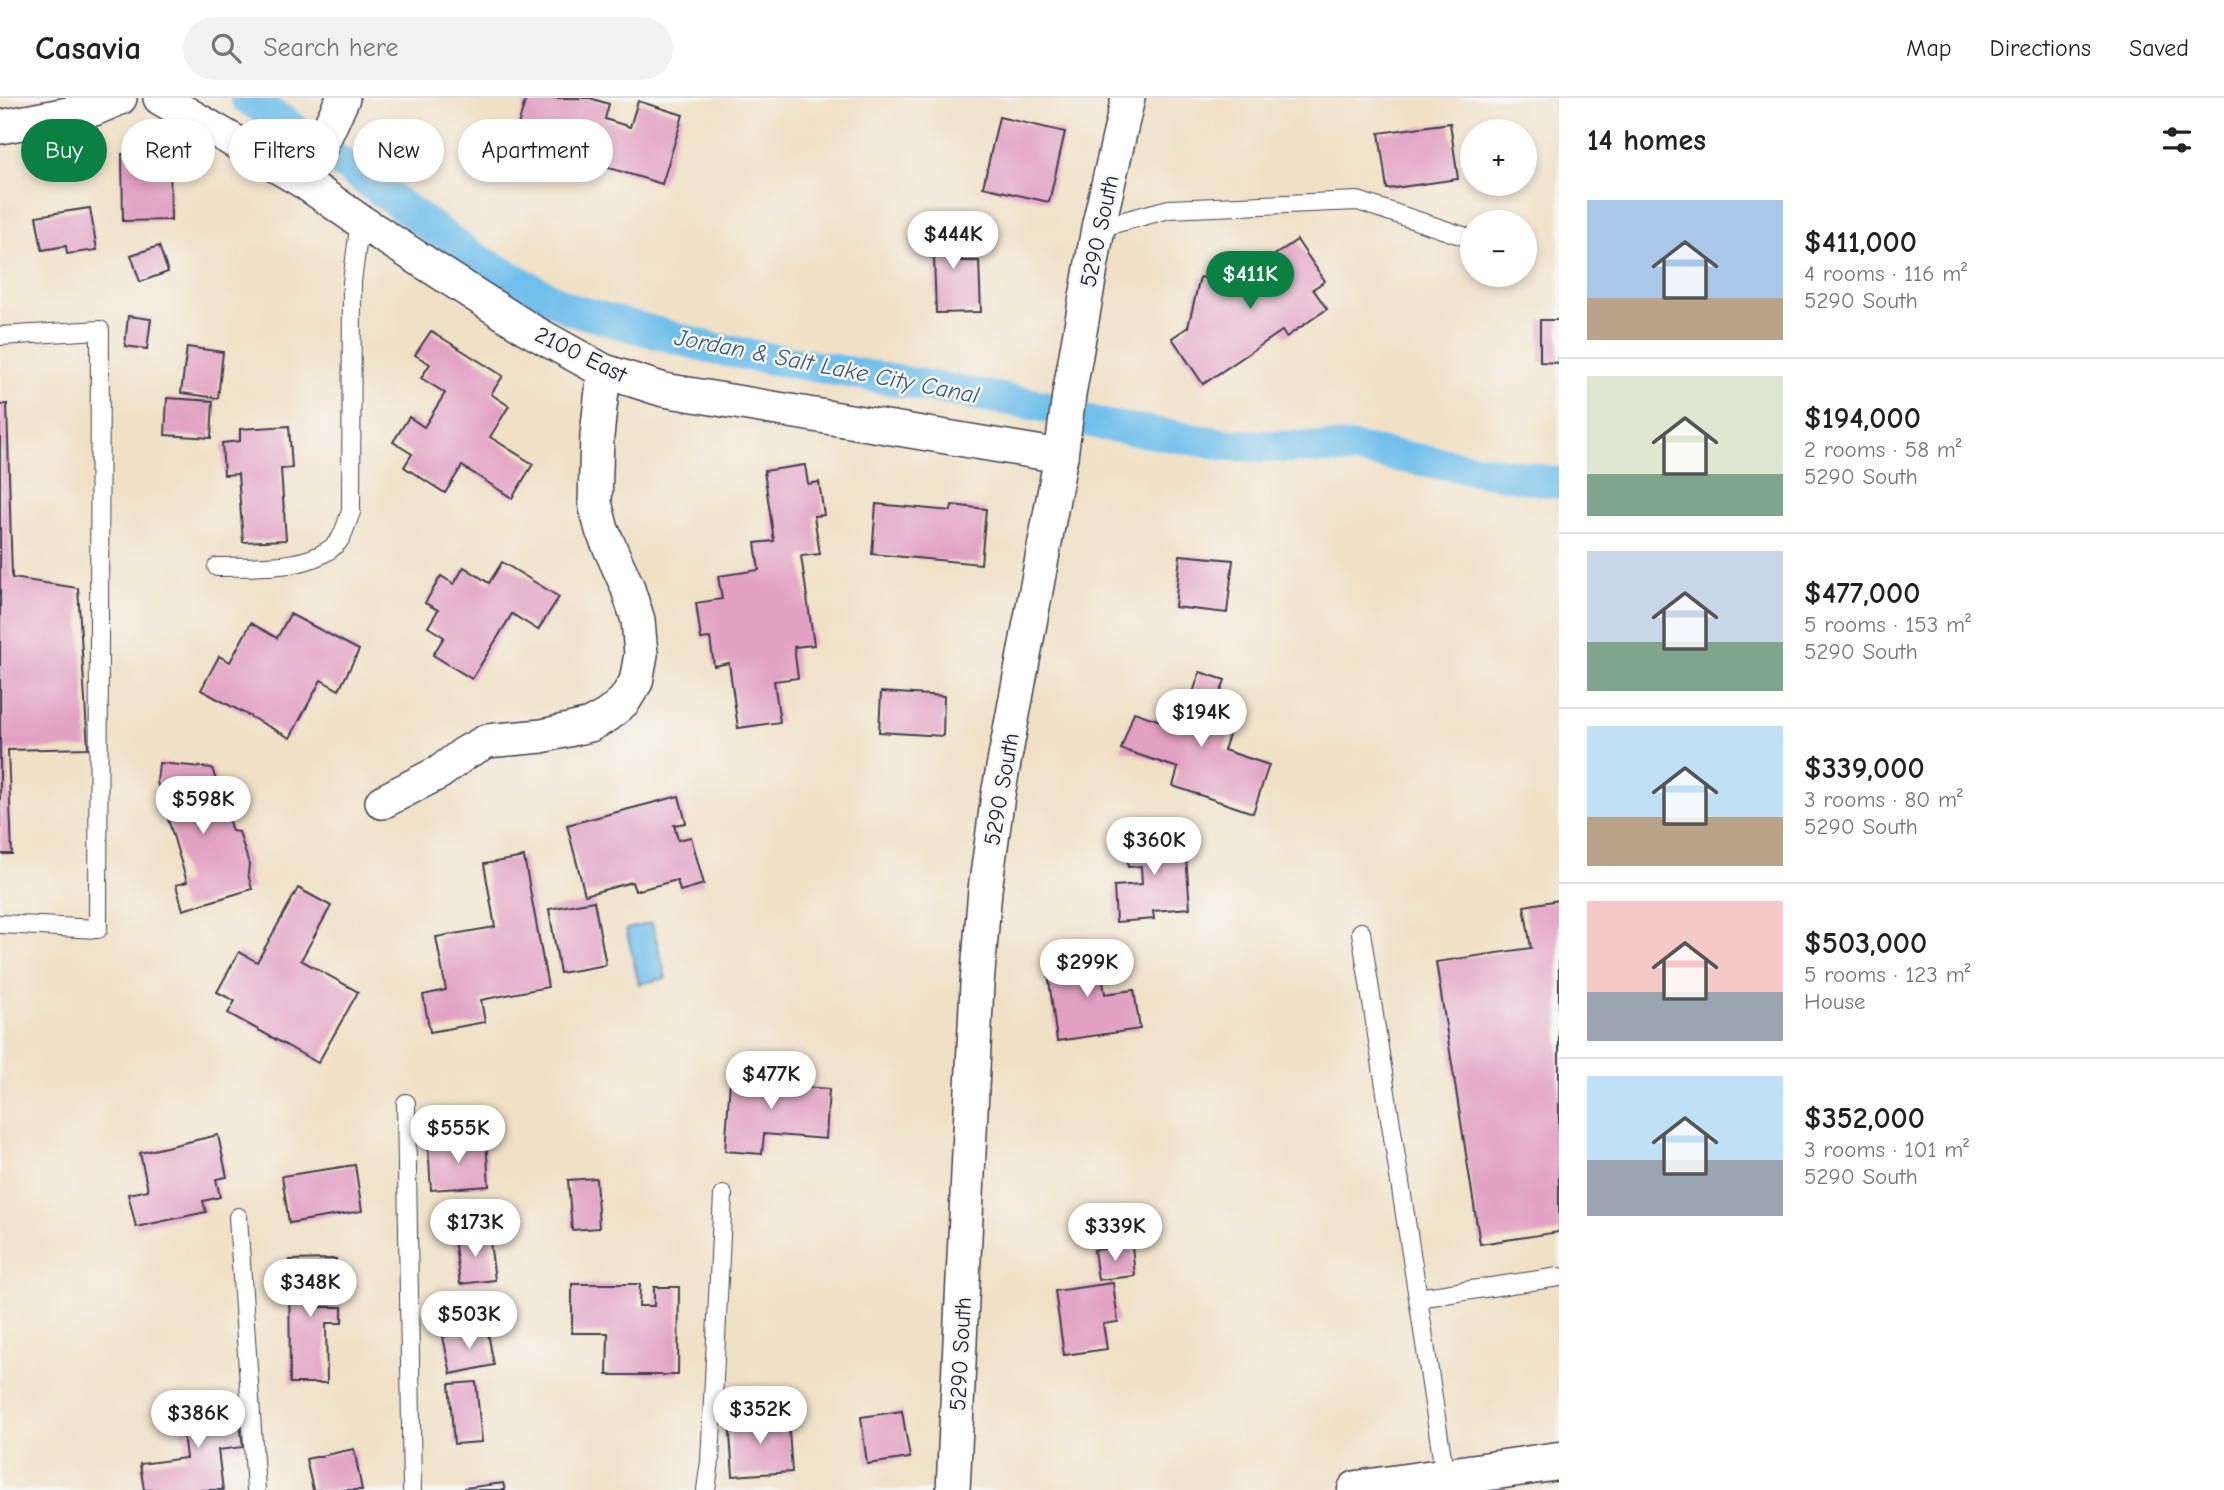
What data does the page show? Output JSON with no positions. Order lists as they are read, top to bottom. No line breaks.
{"streets":{"street":["5290 South","2100 East"]},"crossings":[["5290 South","2100 East"]],"water":["Jordan & Salt Lake City Canal"],"page":{"header":"Casavia","search":"Search here","nav":["Map","Directions","Saved"],"heading":"14 homes","map_buttons":["+","−"],"chip":["Buy","Rent","Filters","New","Apartment"],"list":[{"name":"$411,000","note":"4 rooms · 116 m² · 5290 South"},{"name":"$194,000","note":"2 rooms · 58 m² · 5290 South"},{"name":"$477,000","note":"5 rooms · 153 m² · 5290 South"},{"name":"$339,000","note":"3 rooms · 80 m² · 5290 South"},{"name":"$503,000","note":"5 rooms · 123 m² · House"},{"name":"$352,000","note":"3 rooms · 101 m² · 5290 South"}],"price":["$444K","$411K","$194K","$598K","$360K","$299K","$477K","$555K","$173K","$339K","$348K","$503K","$352K","$386K"]}}
